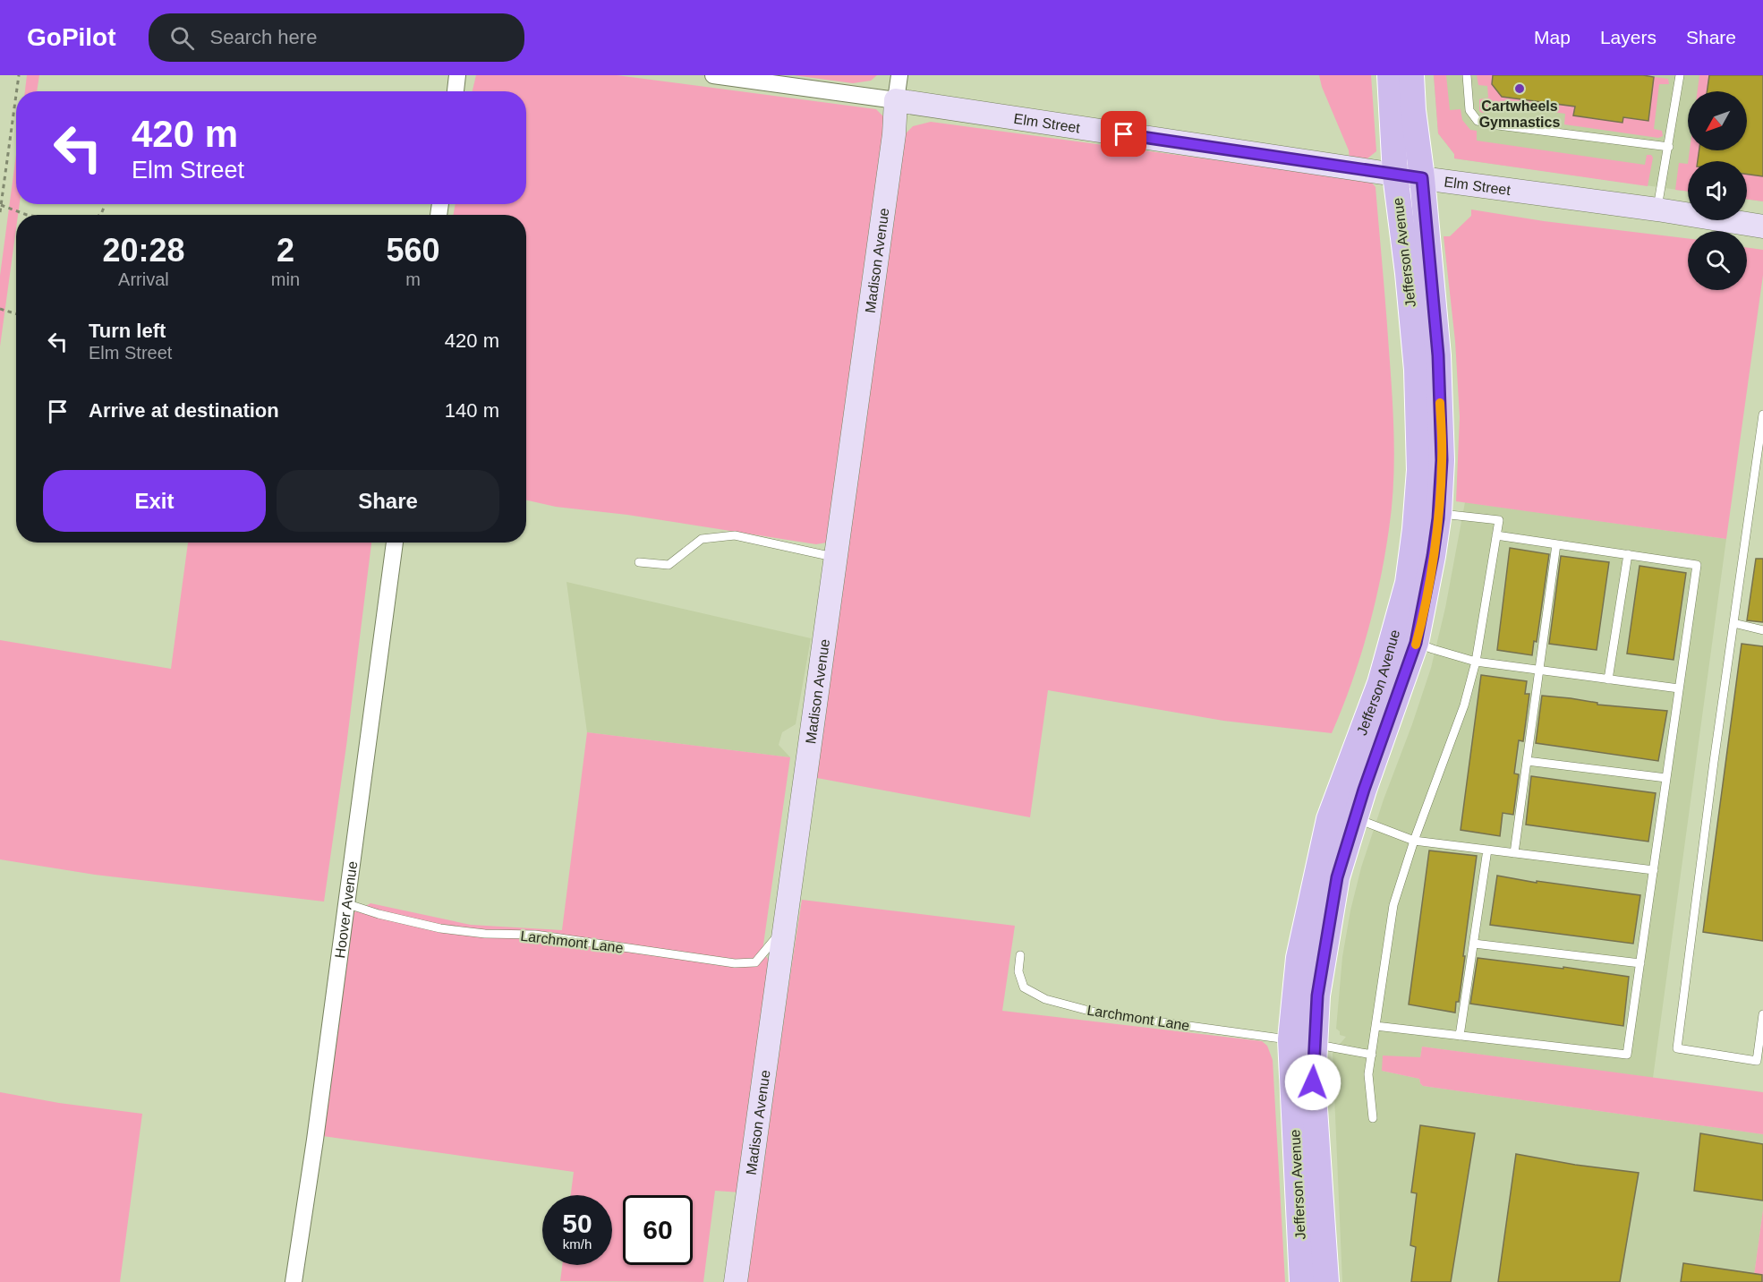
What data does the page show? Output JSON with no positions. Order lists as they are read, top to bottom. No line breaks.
{"streets":{"main road":["Jefferson Avenue"],"street":["Elm Street","Madison Avenue","Hoover Avenue"],"lane":["Larchmont Lane"]},"crossings":[["Elm Street","Jefferson Avenue"],["Elm Street","Madison Avenue"],["Jefferson Avenue","Larchmont Lane"],["Madison Avenue","Larchmont Lane"],["Hoover Avenue","Larchmont Lane"]],"places":["Cartwheels Gymnastics"],"north":"bottom left","page":{"header":"GoPilot","search":"Search here","nav":["Map","Layers","Share"],"turn":["420 m","Elm Street"],"eta":["20:28","Arrival","2","min","560","m"],"list":[{"name":"Turn left","note":"Elm Street","value":"420 m"},{"name":"Arrive at destination","value":"140 m"}],"buttons":["Exit","Share"],"speed":"50 km/h","limit":"60"}}
